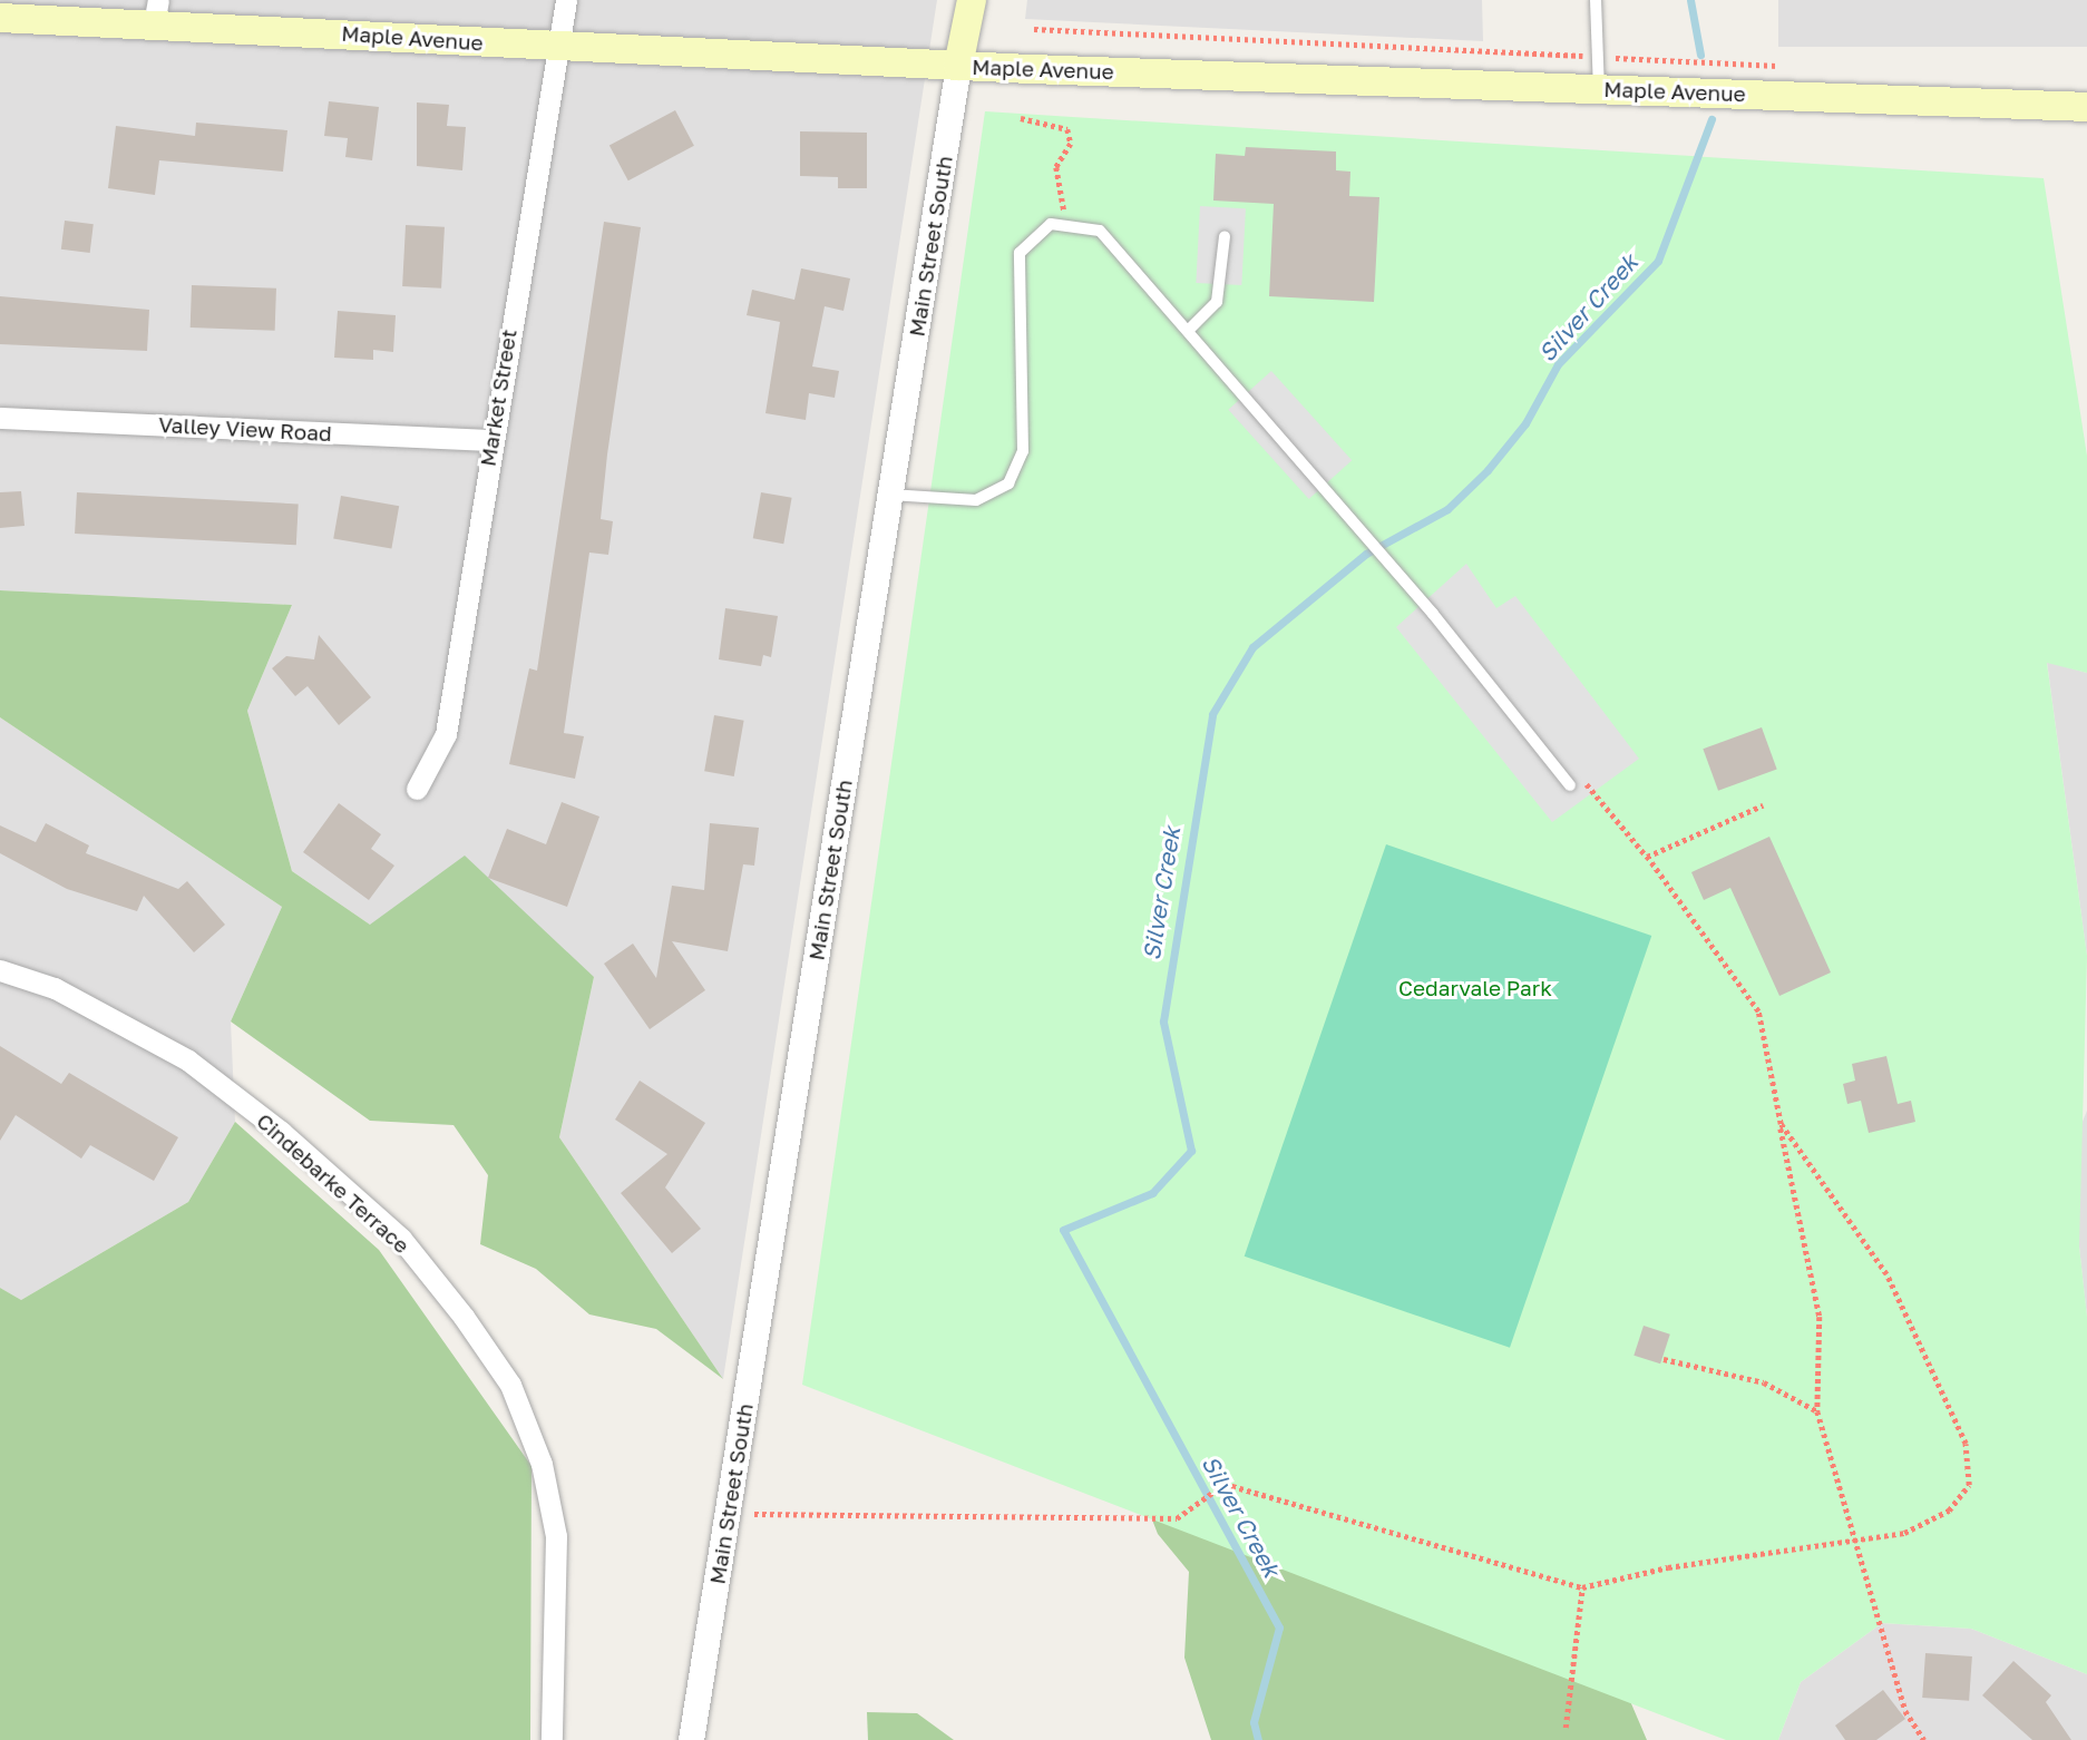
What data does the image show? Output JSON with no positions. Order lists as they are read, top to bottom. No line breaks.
{"streets":{"main road":["Maple Avenue","Main Street South"],"street":["Market Street","Valley View Road","Cindebarke Terrace"]},"crossings":[["Maple Avenue","Main Street South"],["Maple Avenue","Market Street"],["Market Street","Valley View Road"]],"water":["Silver Creek"],"parks":["Cedarvale Park"]}
